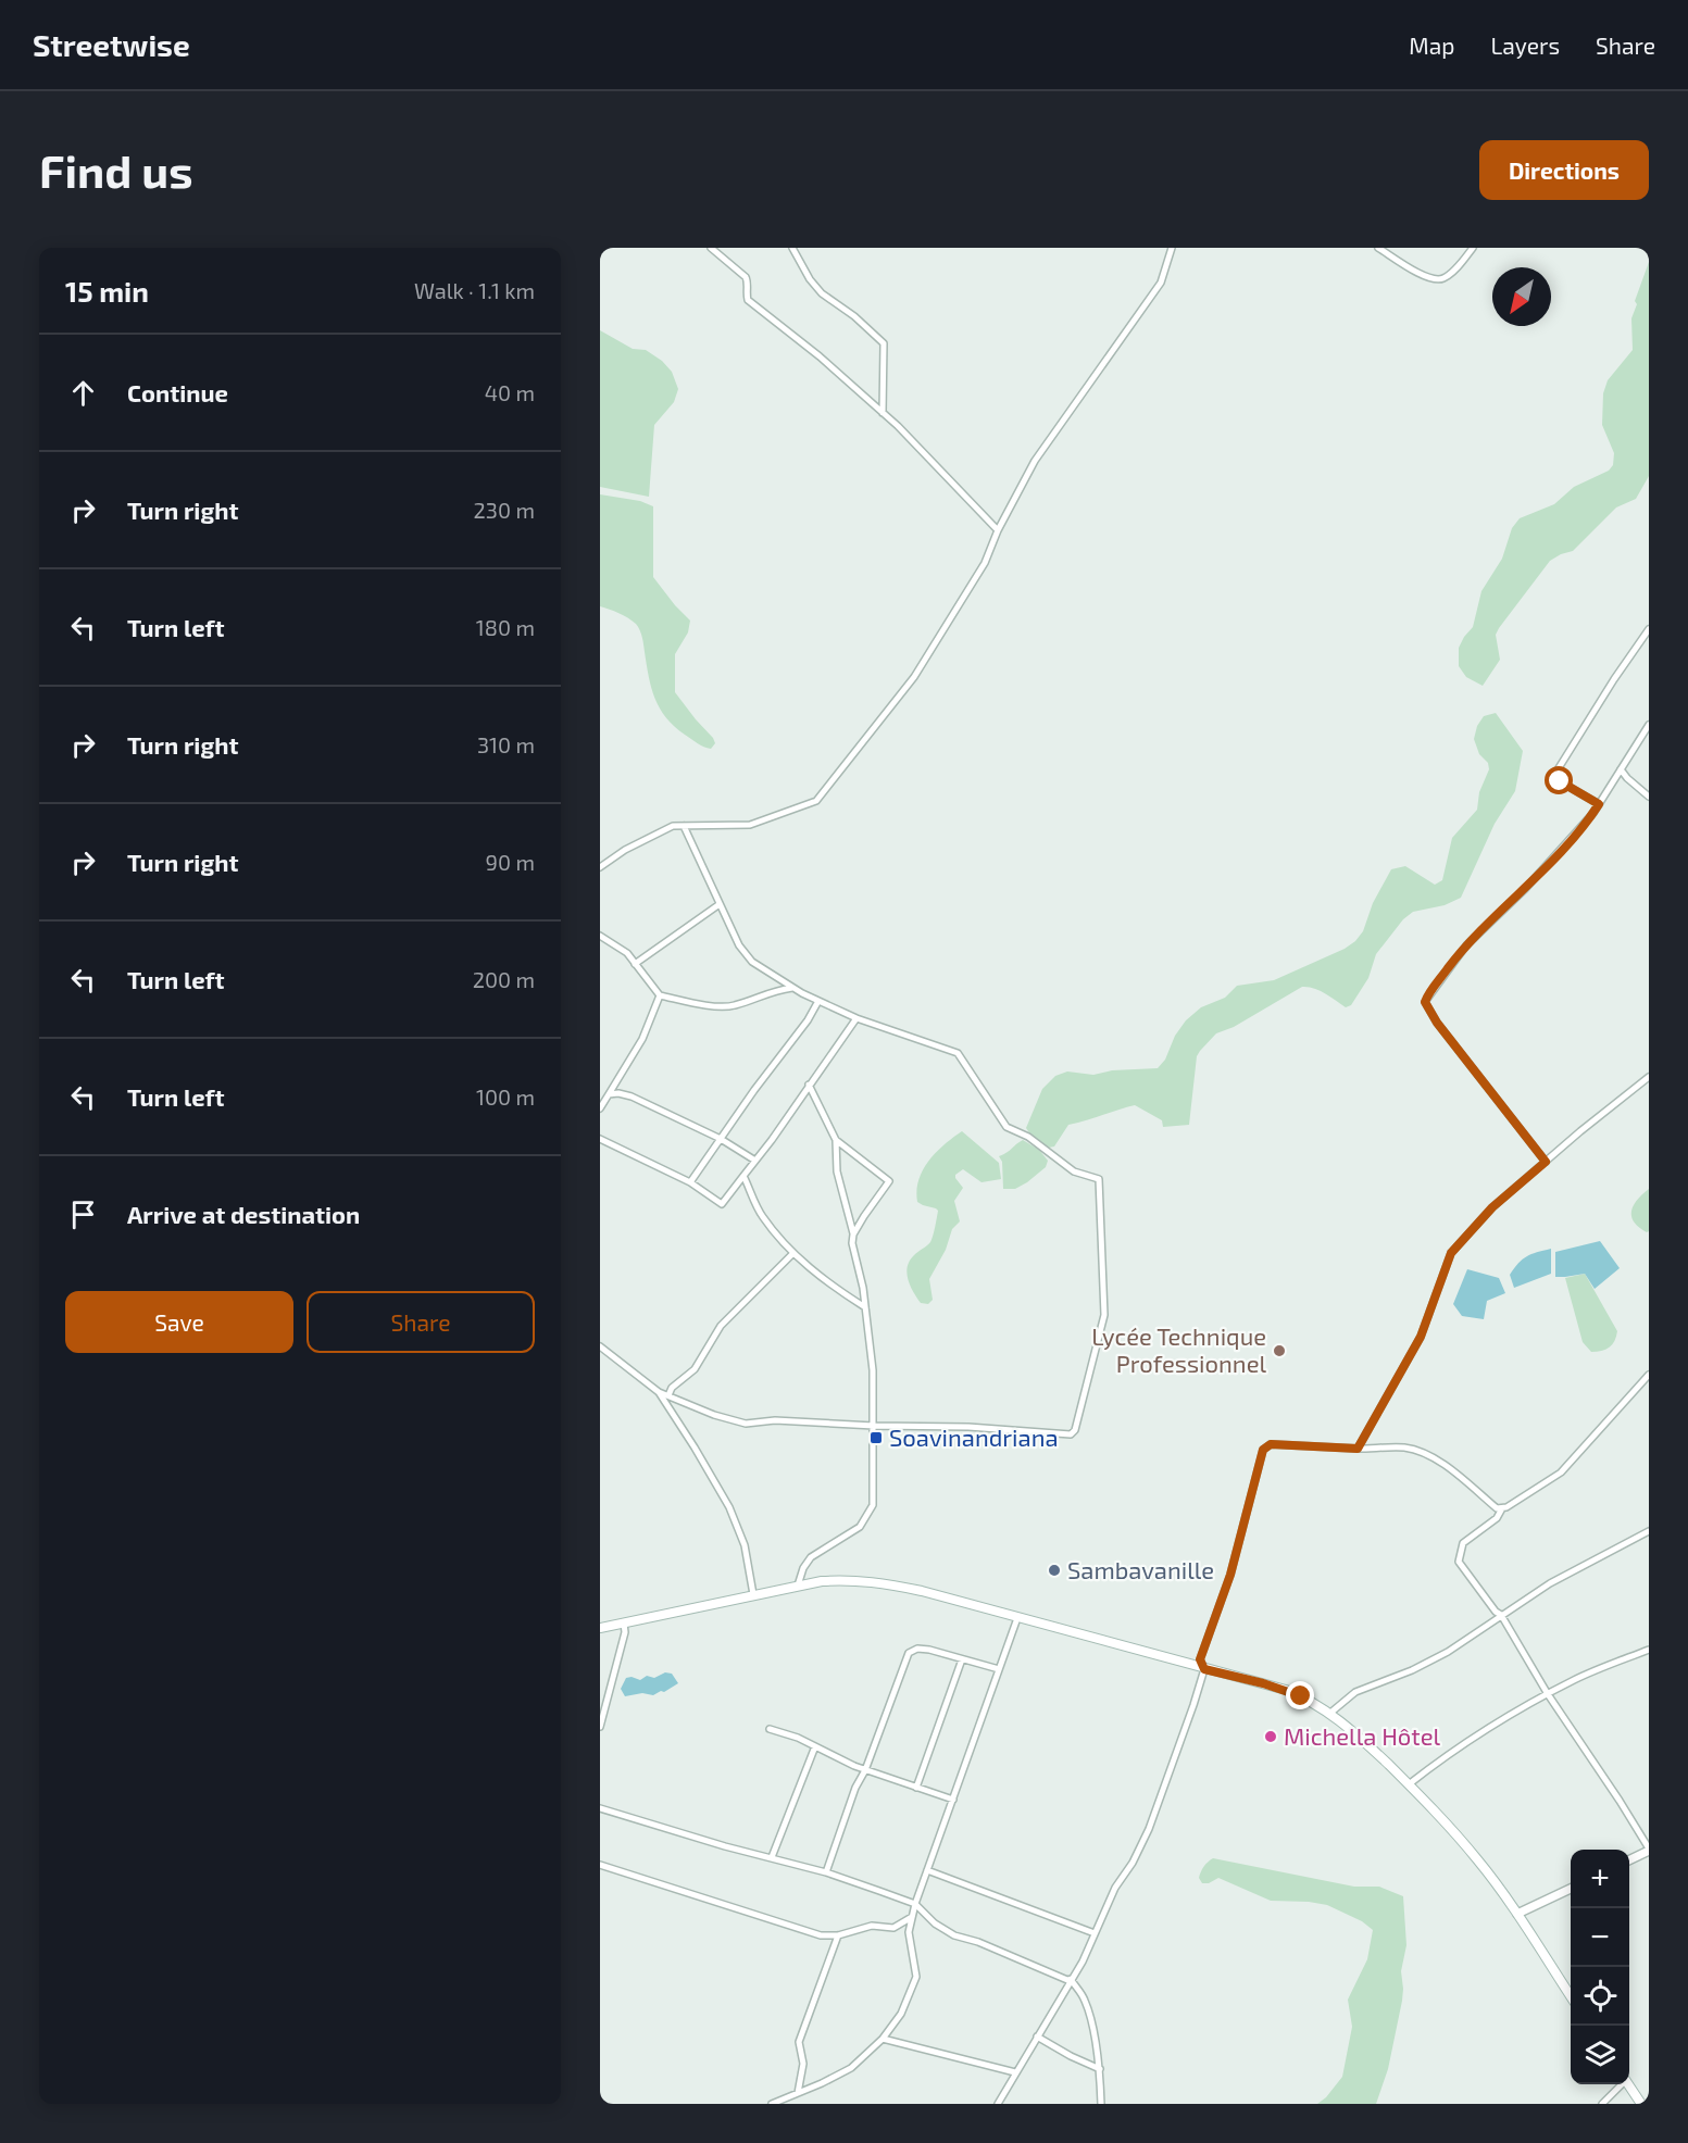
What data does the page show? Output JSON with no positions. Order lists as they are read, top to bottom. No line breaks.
{"places":{"other":["Lycée Technique Professionnel","Sambavanille","Michella Hôtel"],"transit":["Soavinandriana"]},"north":"bottom left","page":{"header":"Streetwise","nav":["Map","Layers","Share"],"buttons":["Directions",["Save","Share"]],"title":"Find us","heading":["15 min","Walk · 1.1 km"],"list":[["Continue","40 m"],["Turn right","230 m"],["Turn left","180 m"],["Turn right","310 m"],["Turn right","90 m"],["Turn left","200 m"],["Turn left","100 m"],"Arrive at destination"],"map_buttons":["+","−"]}}
